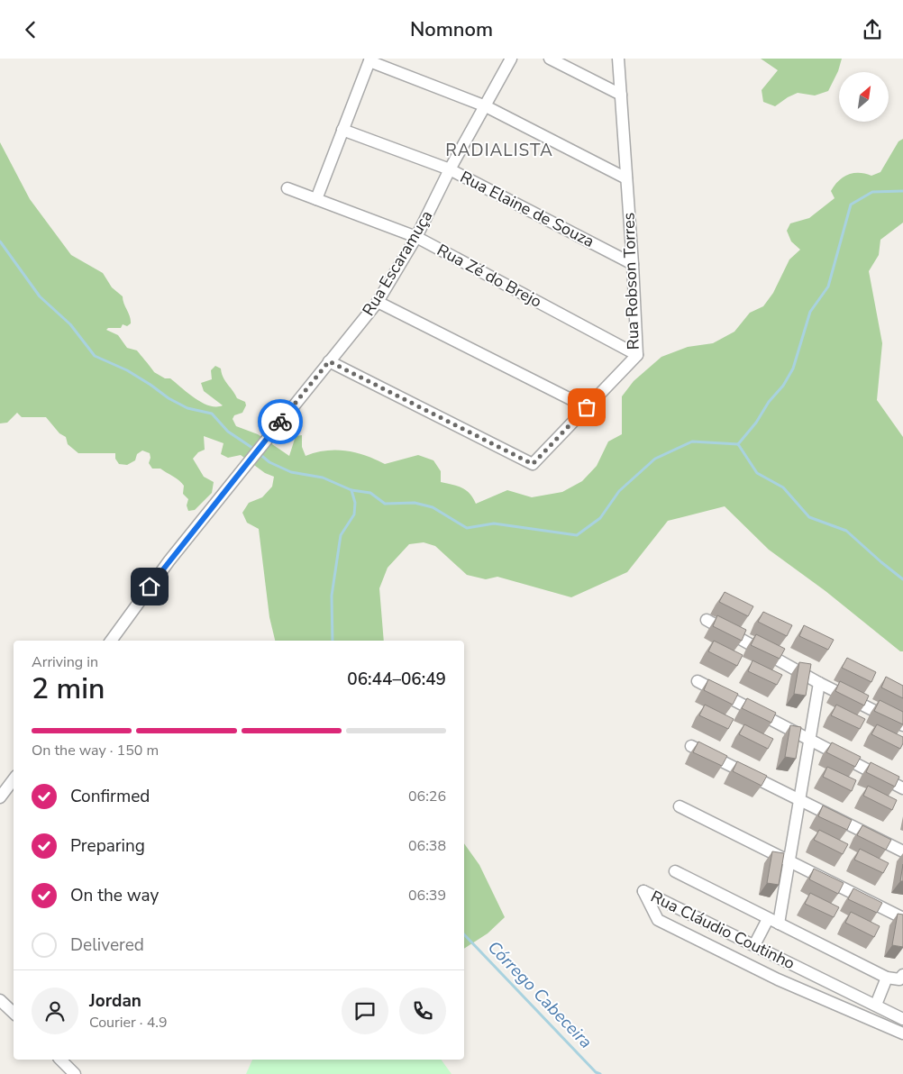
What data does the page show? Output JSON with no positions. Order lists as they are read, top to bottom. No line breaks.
{"streets":{"street":["Rua Elaine de Souza","Rua Escaramuça","Rua Zé do Brejo","Rua Robson Torres","Rua Cláudio Coutinho"]},"crossings":[["Rua Elaine de Souza","Rua Escaramuça"],["Rua Elaine de Souza","Rua Robson Torres"],["Rua Escaramuça","Rua Zé do Brejo"],["Rua Escaramuça","Rua Robson Torres"],["Rua Zé do Brejo","Rua Robson Torres"]],"districts":["RADIALISTA"],"water":["Córrego Cabeceira"],"north":"top right","page":{"header":"Nomnom","heading":["2 min","Arriving in","06:44–06:49"],"panel":["Jordan","Courier · 4.9"],"bar":"On the way · 150 m","list":[["Confirmed","06:26"],["Preparing","06:38"],["On the way","06:39"],"Delivered"]}}
